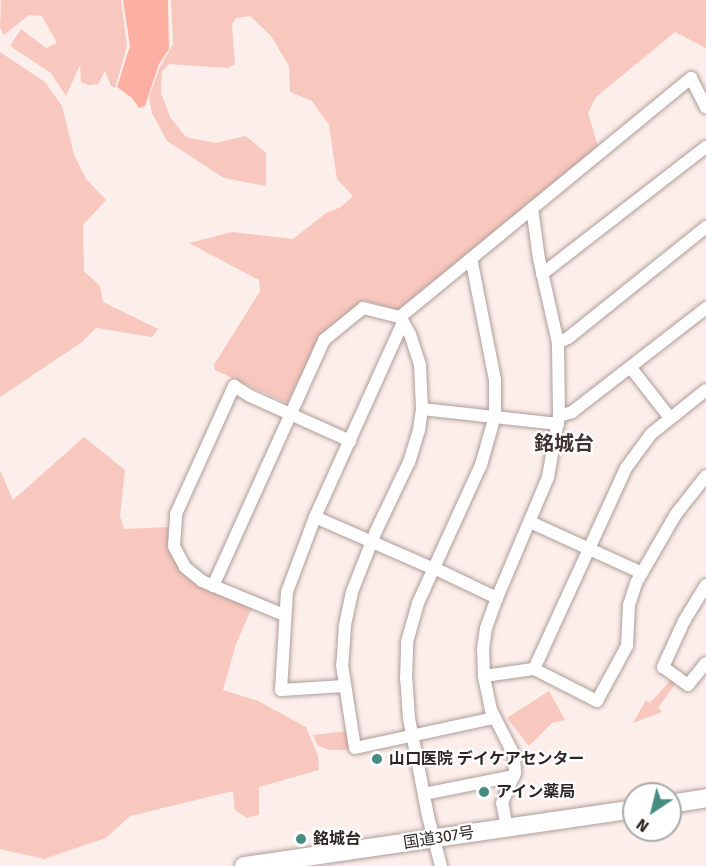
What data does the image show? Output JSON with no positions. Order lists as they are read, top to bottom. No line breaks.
{"streets":{"highway":["国道307号"]},"districts":["銘城台"],"places":["山口医院 デイケアセンター","アイン薬局","銘城台"],"north":"bottom left"}
